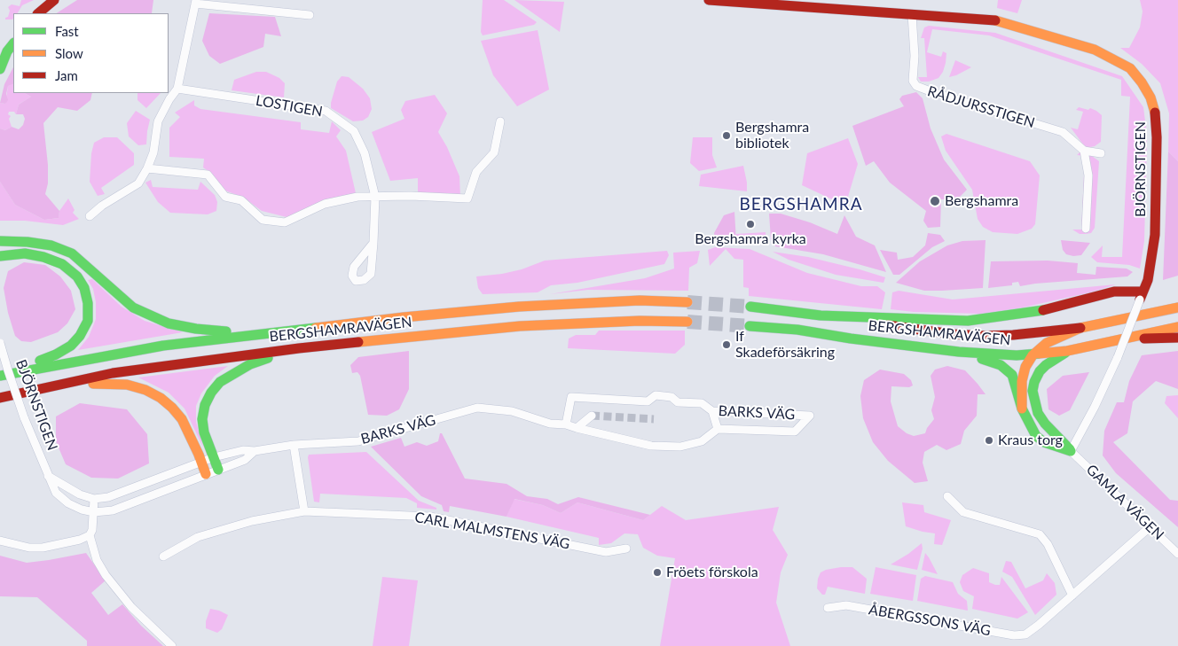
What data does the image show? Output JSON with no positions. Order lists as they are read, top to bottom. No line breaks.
{"streets":{"main road":["BJÖRNSTIGEN","BERGSHAMRAVÄGEN"],"street":["LOSTIGEN","RÅDJURSSTIGEN","BARKS VÄG","GAMLA VÄGEN","CARL MALMSTENS VÄG","ÅBERGSSONS VÄG"]},"crossings":[["RÅDJURSSTIGEN","BJÖRNSTIGEN"],["BJÖRNSTIGEN","BARKS VÄG"],["BJÖRNSTIGEN","GAMLA VÄGEN"],["GAMLA VÄGEN","ÅBERGSSONS VÄG"]],"districts":["BERGSHAMRA"],"places":["Bergshamra bibliotek","Bergshamra","Bergshamra kyrka","If Skadeförsäkring","Kraus torg","Fröets förskola"],"legend":["Fast","Slow","Jam"]}
